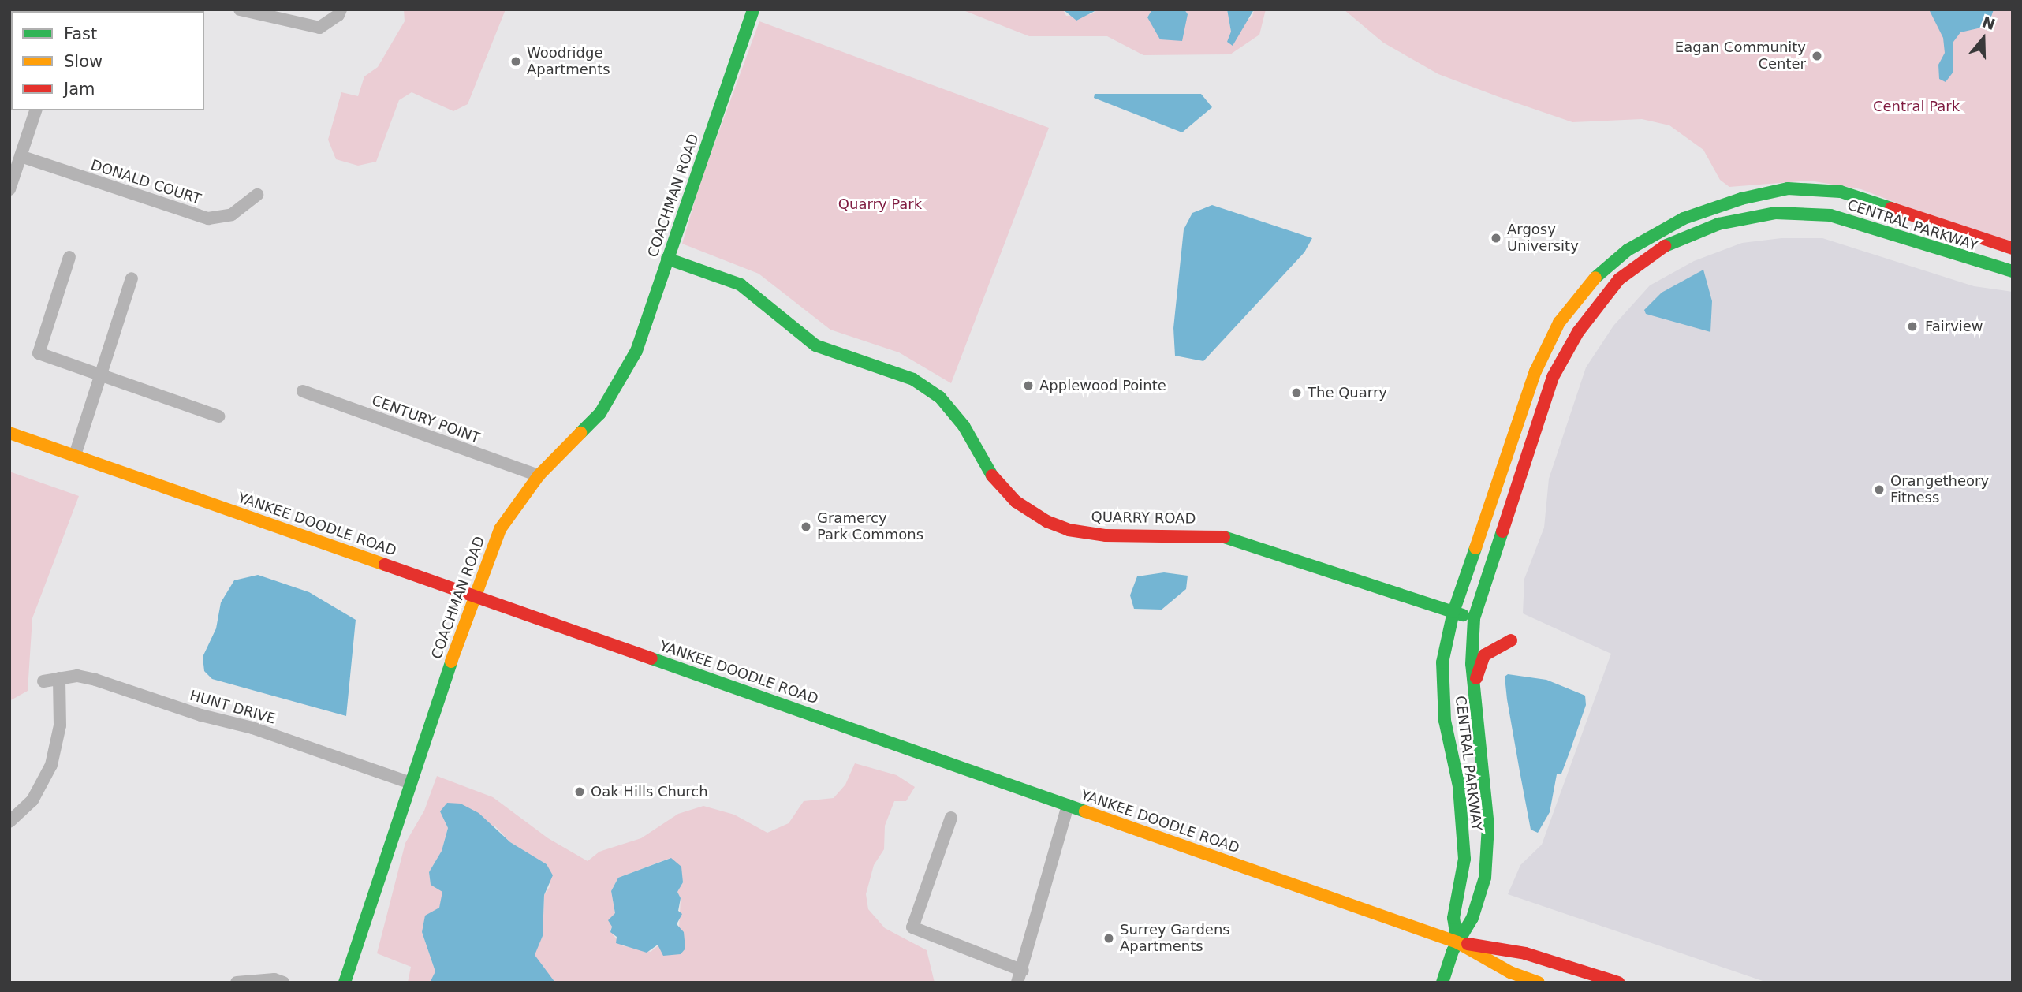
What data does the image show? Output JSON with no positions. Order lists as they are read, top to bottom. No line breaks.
{"streets":{"street":["DONALD COURT","COACHMAN ROAD","CENTRAL PARKWAY","CENTURY POINT","QUARRY ROAD","YANKEE DOODLE ROAD","HUNT DRIVE"]},"crossings":[["COACHMAN ROAD","CENTURY POINT"],["COACHMAN ROAD","QUARRY ROAD"],["COACHMAN ROAD","YANKEE DOODLE ROAD"],["COACHMAN ROAD","HUNT DRIVE"],["CENTRAL PARKWAY","QUARRY ROAD"],["CENTRAL PARKWAY","YANKEE DOODLE ROAD"]],"parks":["Central Park","Quarry Park"],"places":["Eagan Community Center","Woodridge Apartments","Argosy University","Fairview","Applewood Pointe","The Quarry","Orangetheory Fitness","Gramercy Park Commons","Oak Hills Church","Surrey Gardens Apartments"],"legend":["Fast","Slow","Jam"],"north":"top"}
